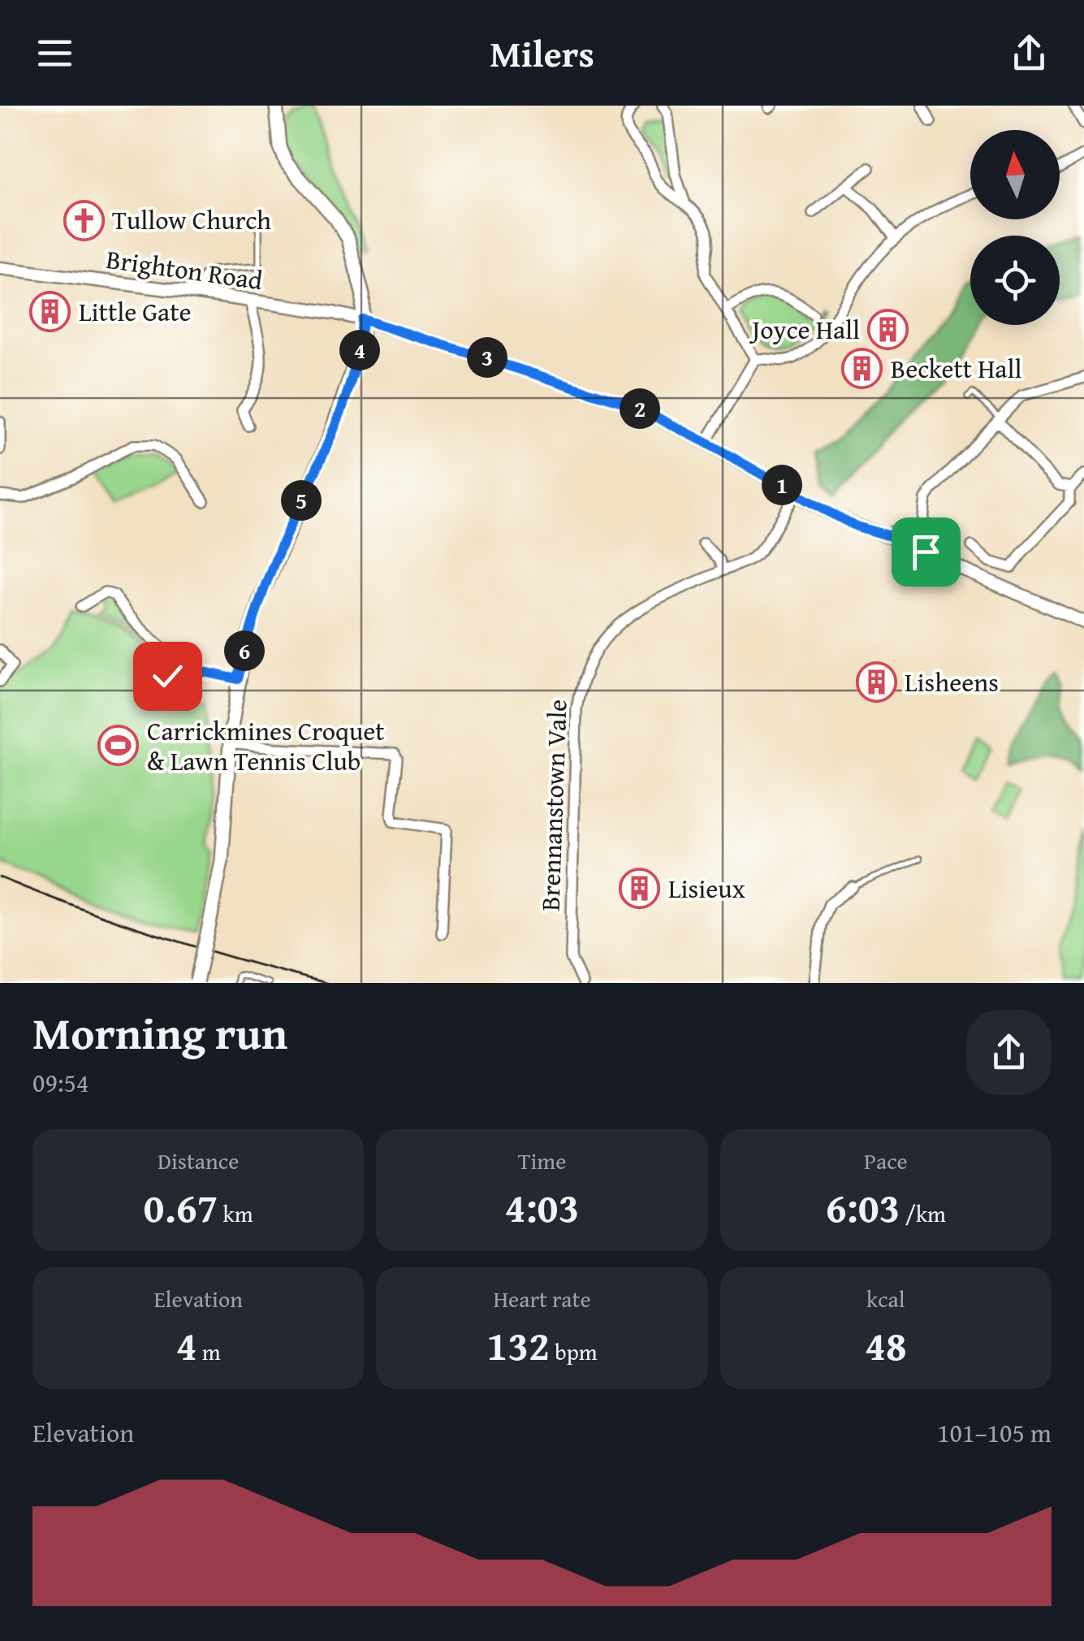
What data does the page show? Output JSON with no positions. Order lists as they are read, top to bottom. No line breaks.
{"streets":{"street":["Brighton Road","Brennanstown Vale"]},"crossings":[["Brighton Road","Brennanstown Vale"]],"places":{"church":["Tullow Church"],"building":["Little Gate","Joyce Hall","Beckett Hall","Lisheens","Lisieux"],"sports":["Carrickmines Croquet & Lawn Tennis Club"]},"north":"top","page":{"header":"Milers","pins":["4","3","2","1","5","6"],"heading":["Morning run","09:54"],"stats":[["Distance","0.67 km"],["Time","4:03"],["Pace","6:03 /km"],["Elevation","4 m"],["Heart rate","132 bpm"],["kcal","48"]],"chart":["Elevation","101–105 m"]}}
